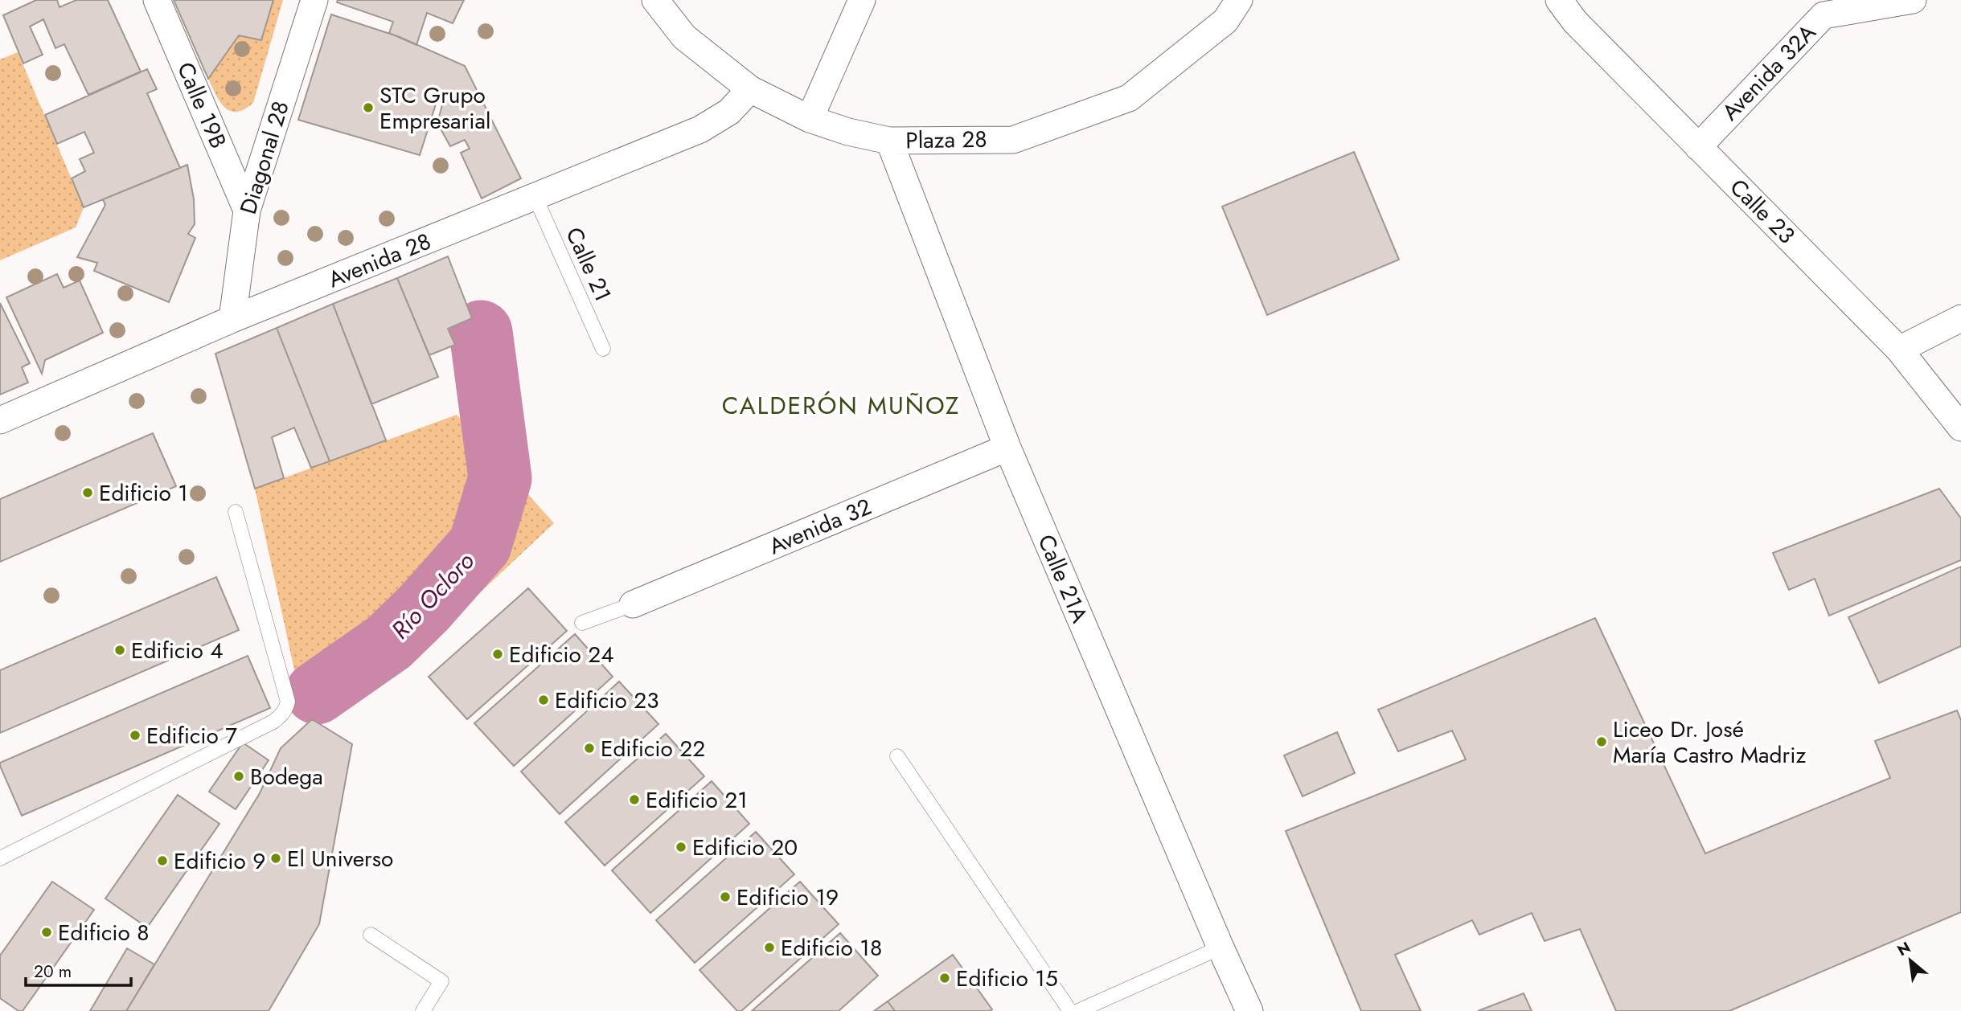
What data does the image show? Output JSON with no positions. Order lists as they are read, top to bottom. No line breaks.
{"streets":{"street":["Avenida 32A","Calle 19B","Plaza 28","Diagonal 28","Calle 23","Avenida 28","Avenida 32","Calle 21A"],"lane":["Calle 21"]},"crossings":[["Avenida 32A","Calle 23"],["Calle 19B","Diagonal 28"],["Plaza 28","Avenida 28"],["Plaza 28","Calle 21A"],["Diagonal 28","Avenida 28"],["Avenida 28","Calle 21"],["Avenida 32","Calle 21A"]],"districts":["CALDERÓN MUÑOZ"],"water":["Río Ocloro"],"places":["STC Grupo Empresarial","Edificio 1","Edificio 4","Edificio 24","Edificio 23","Edificio 7","Liceo Dr. José María Castro Madriz","Edificio 22","Bodega","Edificio 21","Edificio 20","El Universo","Edificio 9","Edificio 19","Edificio 8","Edificio 18","Edificio 15"],"scale_bar":"20 m","north":"top left"}
